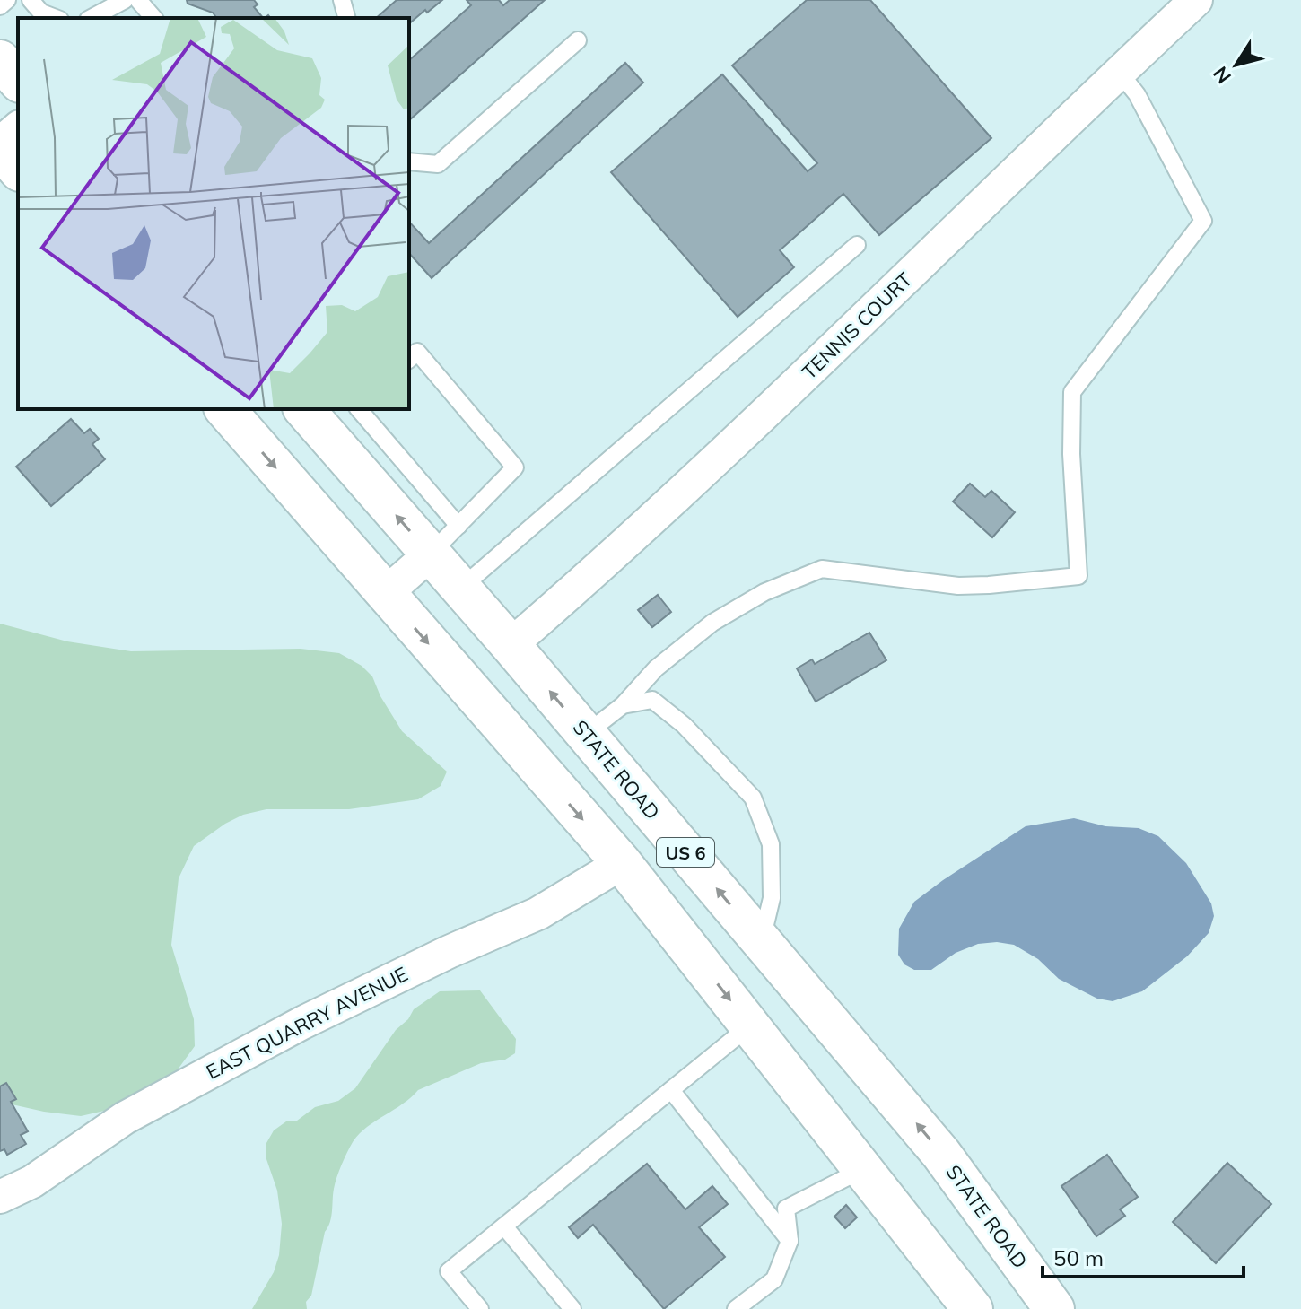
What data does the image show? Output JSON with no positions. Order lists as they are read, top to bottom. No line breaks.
{"streets":{"main road":["STATE ROAD","US 6"],"street":["TENNIS COURT","EAST QUARRY AVENUE"]},"crossings":[["TENNIS COURT","STATE ROAD"],["US 6","EAST QUARRY AVENUE"]],"scale_bar":"50 m","north":"bottom left"}
